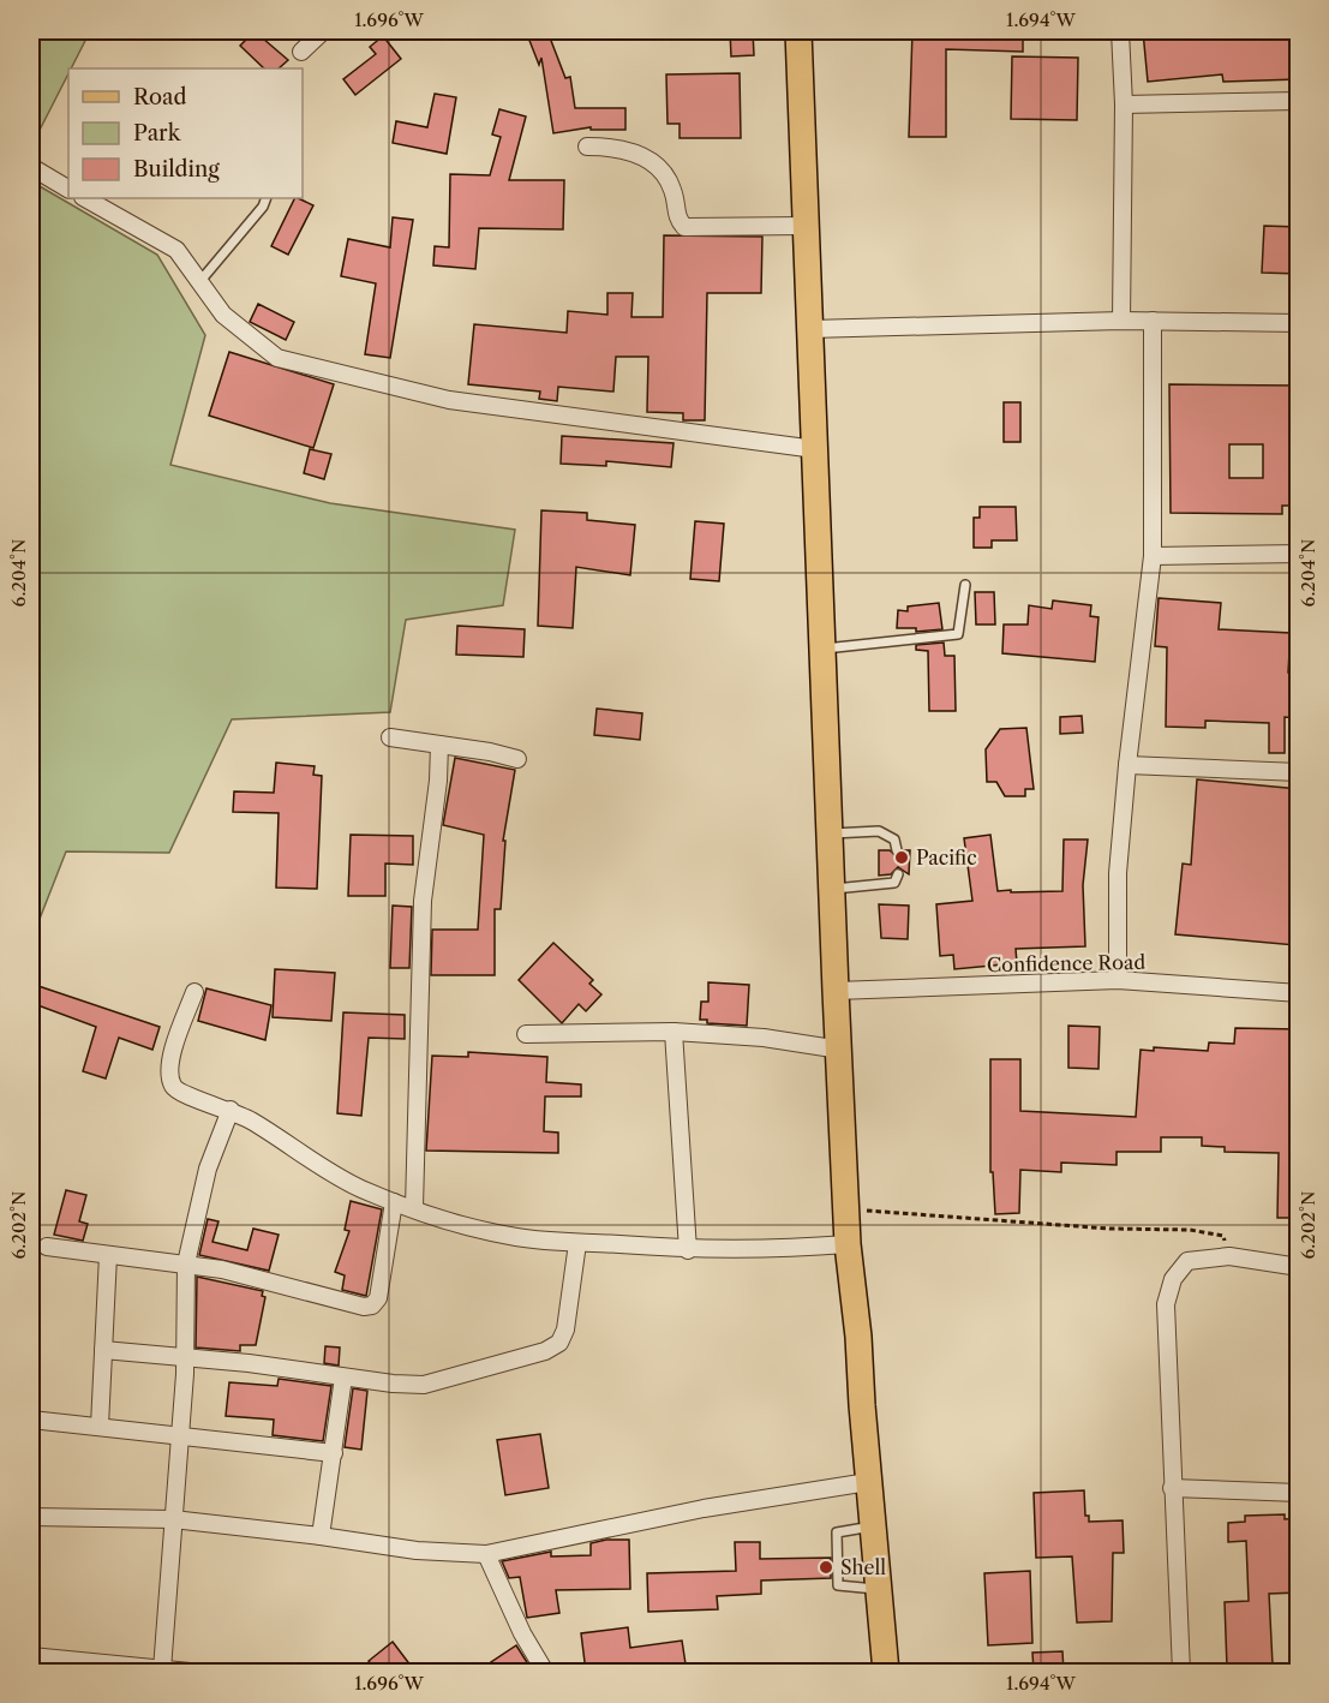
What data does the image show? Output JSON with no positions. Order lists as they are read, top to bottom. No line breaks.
{"streets":{"street":["Confidence Road"]},"places":["Pacific","Shell"],"legend":["Road","Park","Building"],"coordinates":["1.696°W","1.694°W","6.204°N","6.202°N"]}
